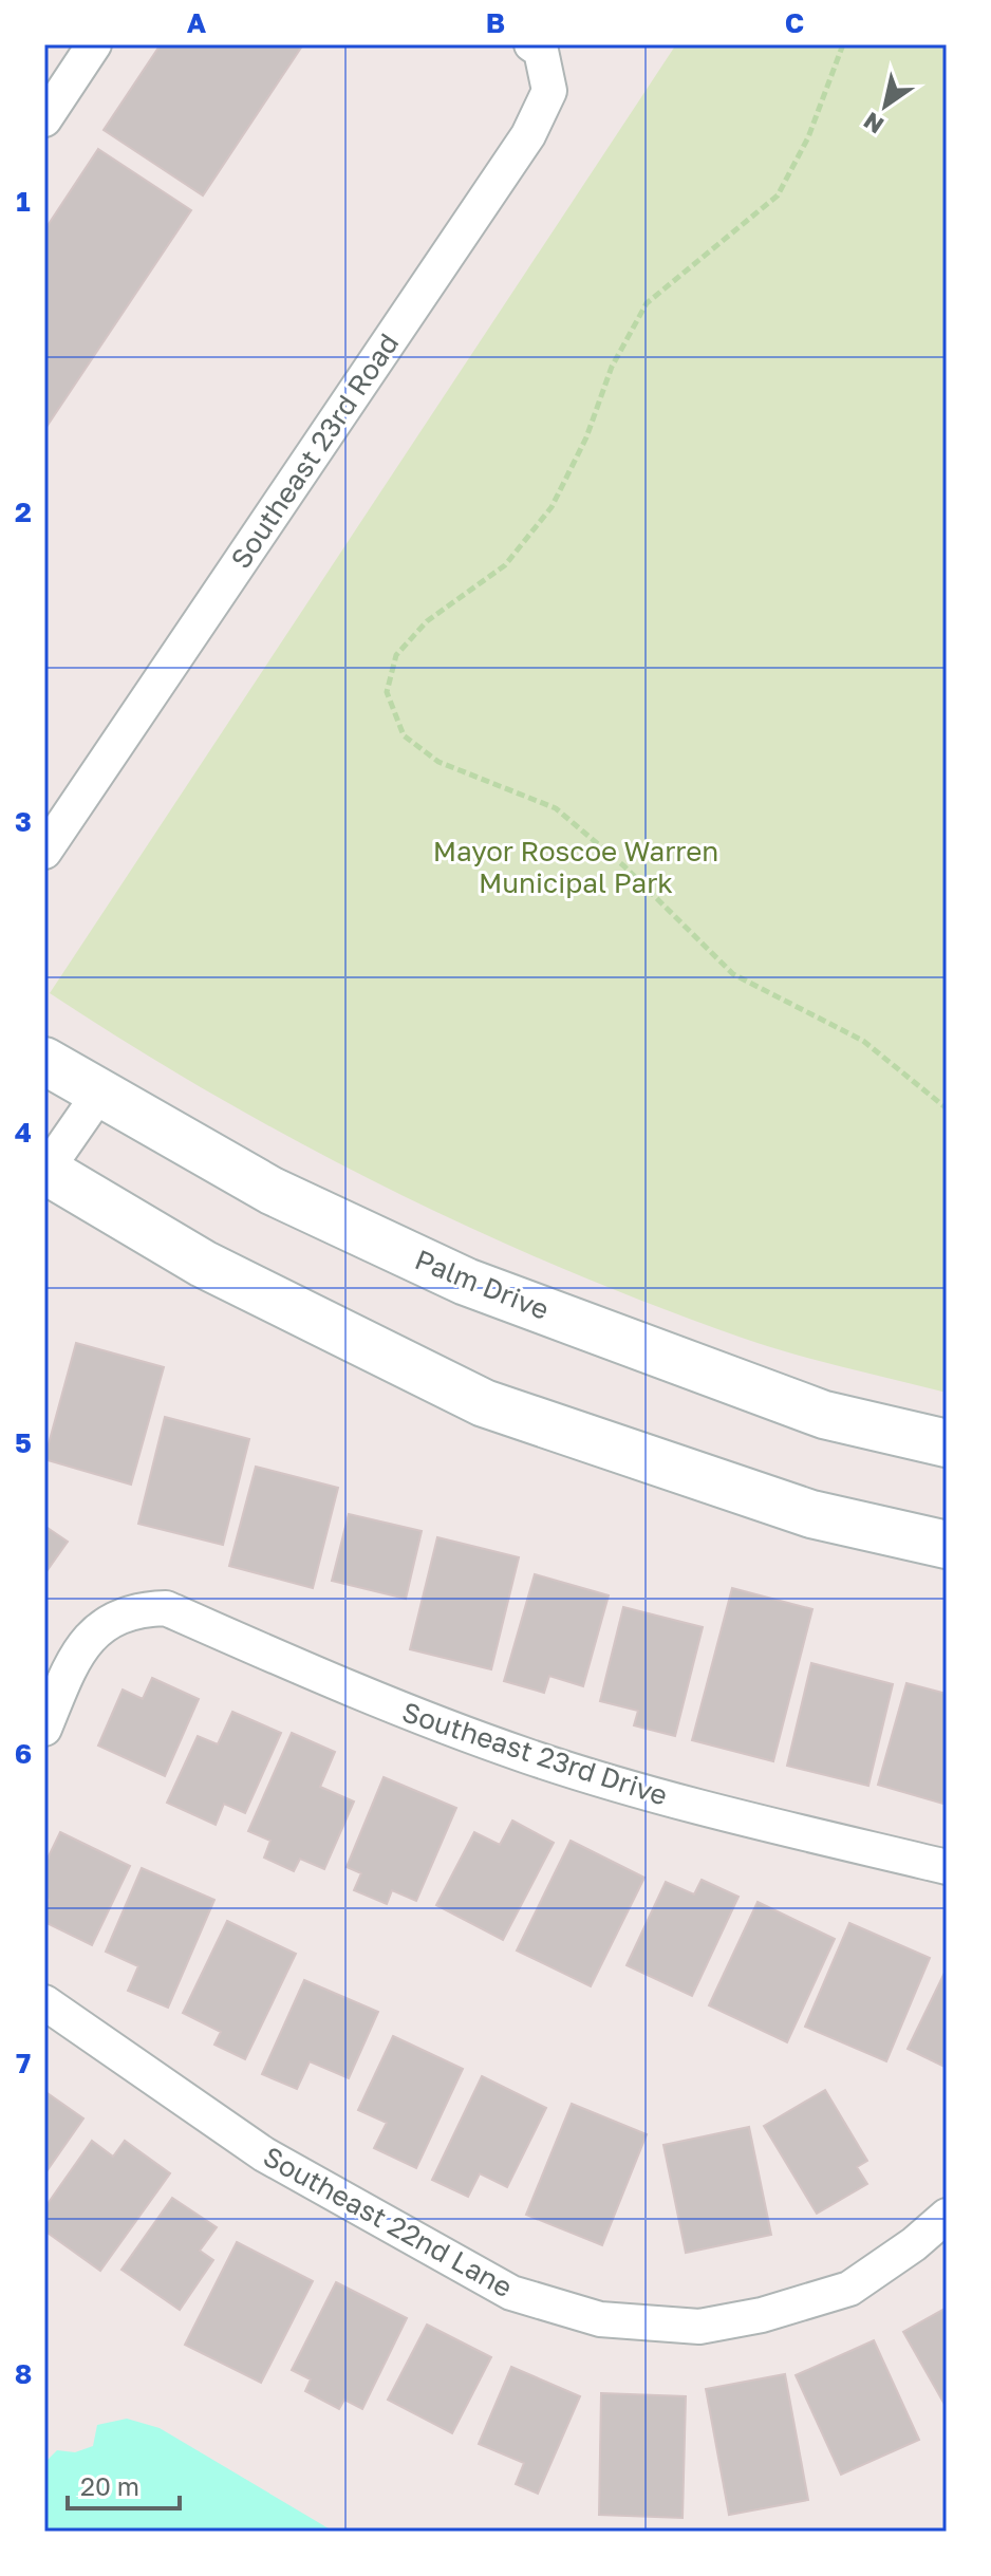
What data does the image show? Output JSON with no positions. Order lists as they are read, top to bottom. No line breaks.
{"streets":{"main road":["Palm Drive"],"street":["Southeast 23rd Road","Southeast 23rd Drive","Southeast 22nd Lane"]},"parks":["Mayor Roscoe Warren Municipal Park"],"scale_bar":"20 m","north":"bottom left","grid":{"columns":["A","B","C"],"rows":["1","2","3","4","5","6","7","8"]}}
